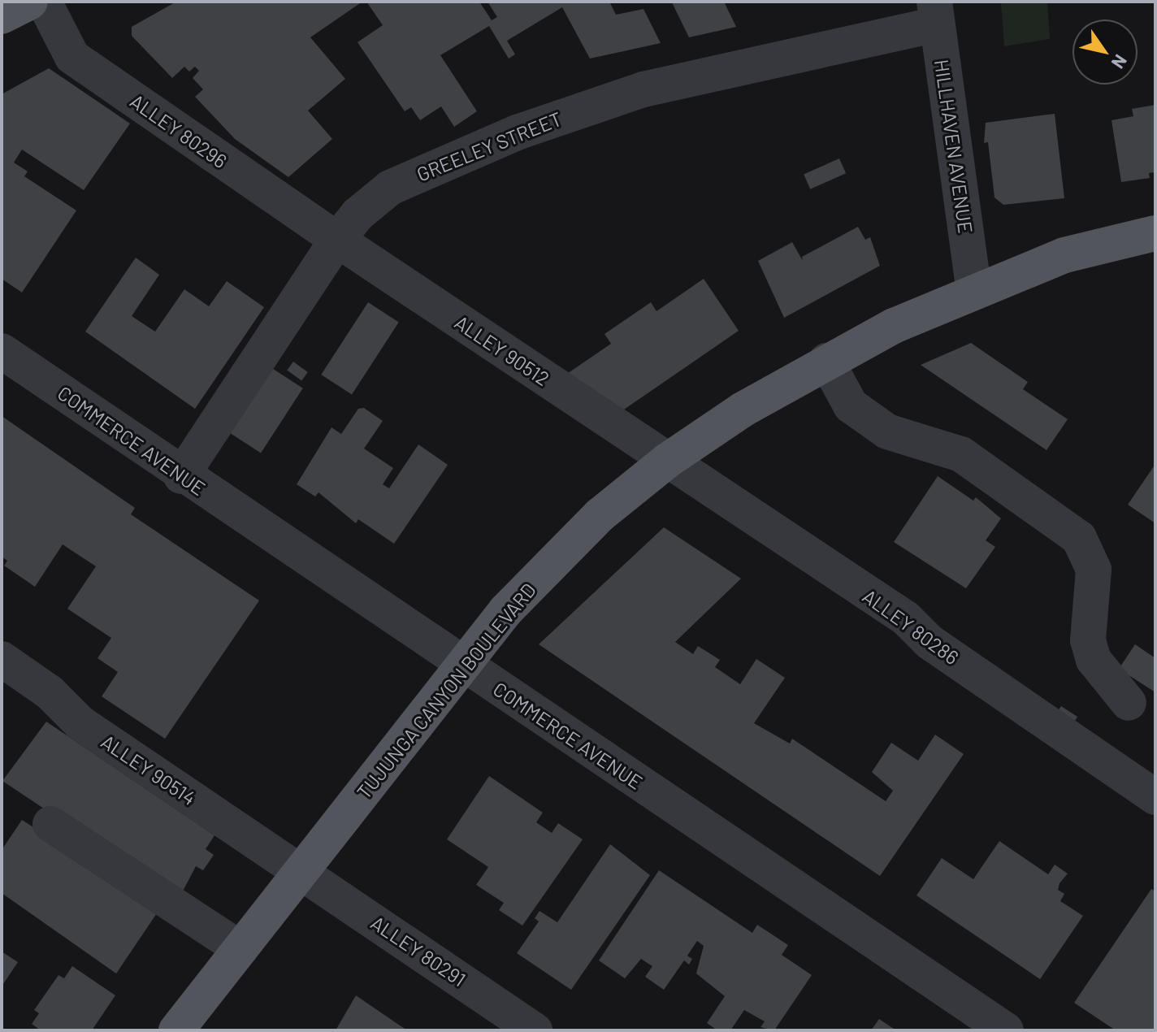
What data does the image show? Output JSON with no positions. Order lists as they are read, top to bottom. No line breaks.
{"streets":{"main road":["TUJUNGA CANYON BOULEVARD"],"street":["ALLEY 80296","GREELEY STREET","HILLHAVEN AVENUE","ALLEY 90512","COMMERCE AVENUE","ALLEY 80286","ALLEY 90514","ALLEY 80291"]},"crossings":[["ALLEY 80296","GREELEY STREET"],["ALLEY 80296","ALLEY 90512"],["GREELEY STREET","HILLHAVEN AVENUE"],["GREELEY STREET","ALLEY 90512"],["GREELEY STREET","COMMERCE AVENUE"],["HILLHAVEN AVENUE","TUJUNGA CANYON BOULEVARD"],["ALLEY 90512","ALLEY 80286"],["ALLEY 90512","TUJUNGA CANYON BOULEVARD"],["COMMERCE AVENUE","TUJUNGA CANYON BOULEVARD"],["ALLEY 80286","TUJUNGA CANYON BOULEVARD"],["TUJUNGA CANYON BOULEVARD","ALLEY 90514"],["TUJUNGA CANYON BOULEVARD","ALLEY 80291"],["ALLEY 90514","ALLEY 80291"]],"north":"bottom right"}
